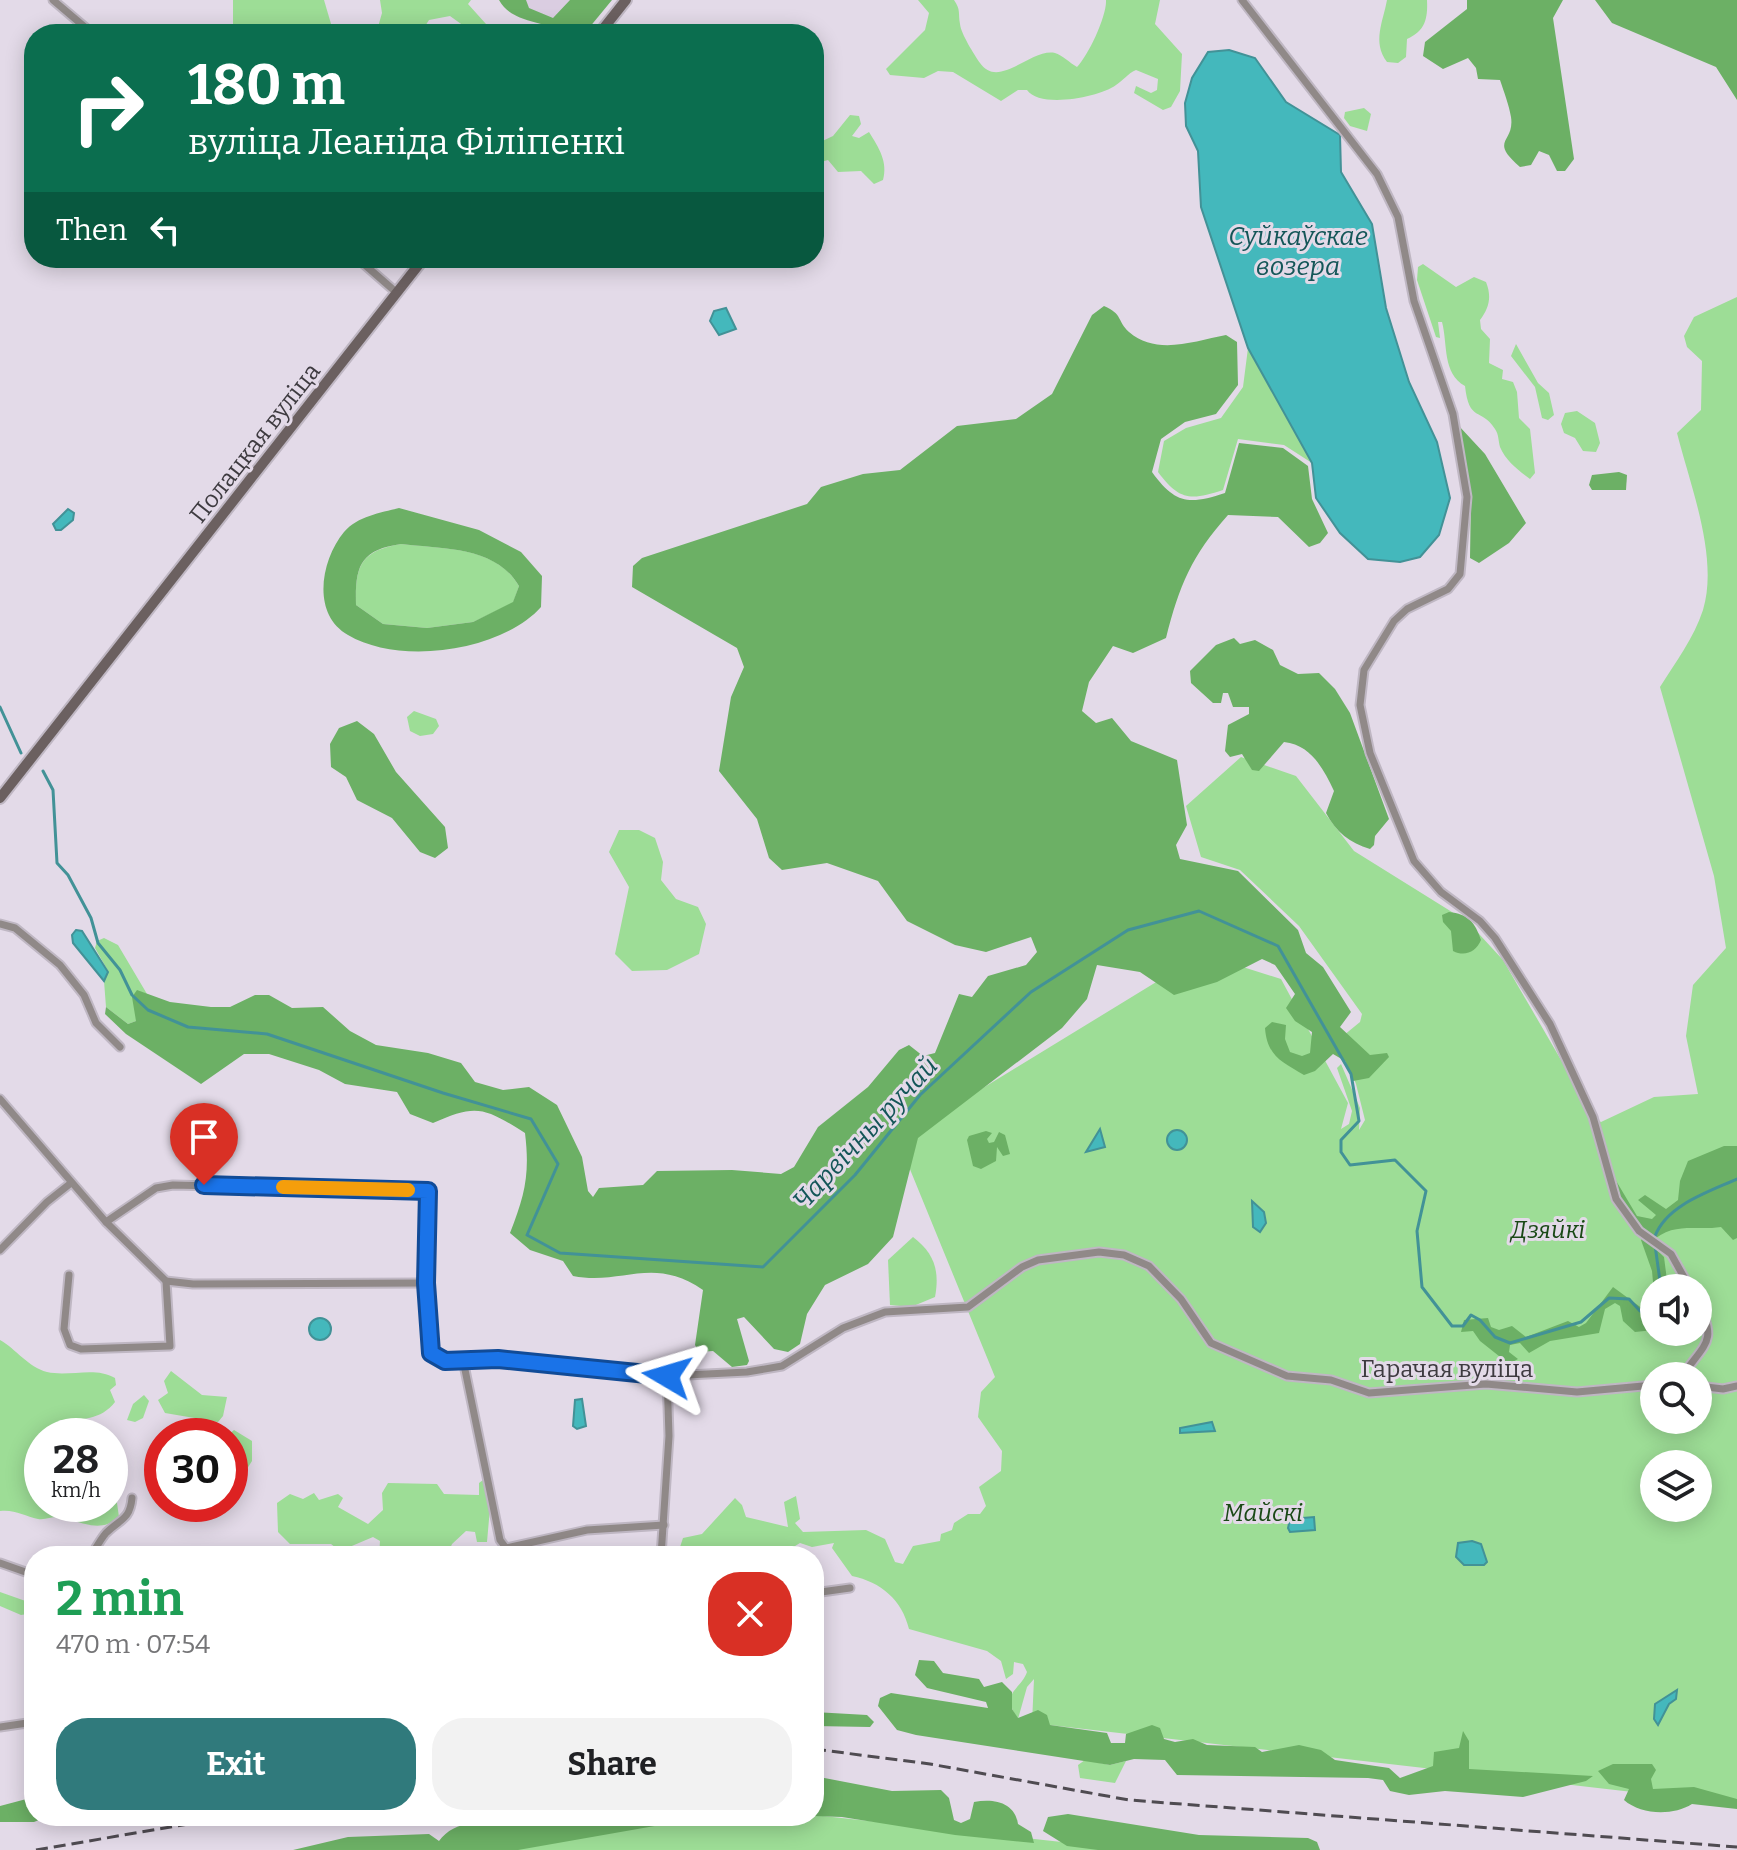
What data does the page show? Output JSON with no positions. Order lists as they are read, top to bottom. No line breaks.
{"streets":{"main road":["Полацкая вуліца"],"street":["Гарачая вуліца"]},"water":["Суйкаўскае возера","Чарвічны ручай"],"parks":["Дзяйкі","Майскі"],"page":{"turn":["180 m","вуліца Леаніда Філіпенкі"],"then":"Then","speed":"28 km/h","limit":"30","heading":["2 min","470 m · 07:54"],"buttons":["Exit","Share"]}}
